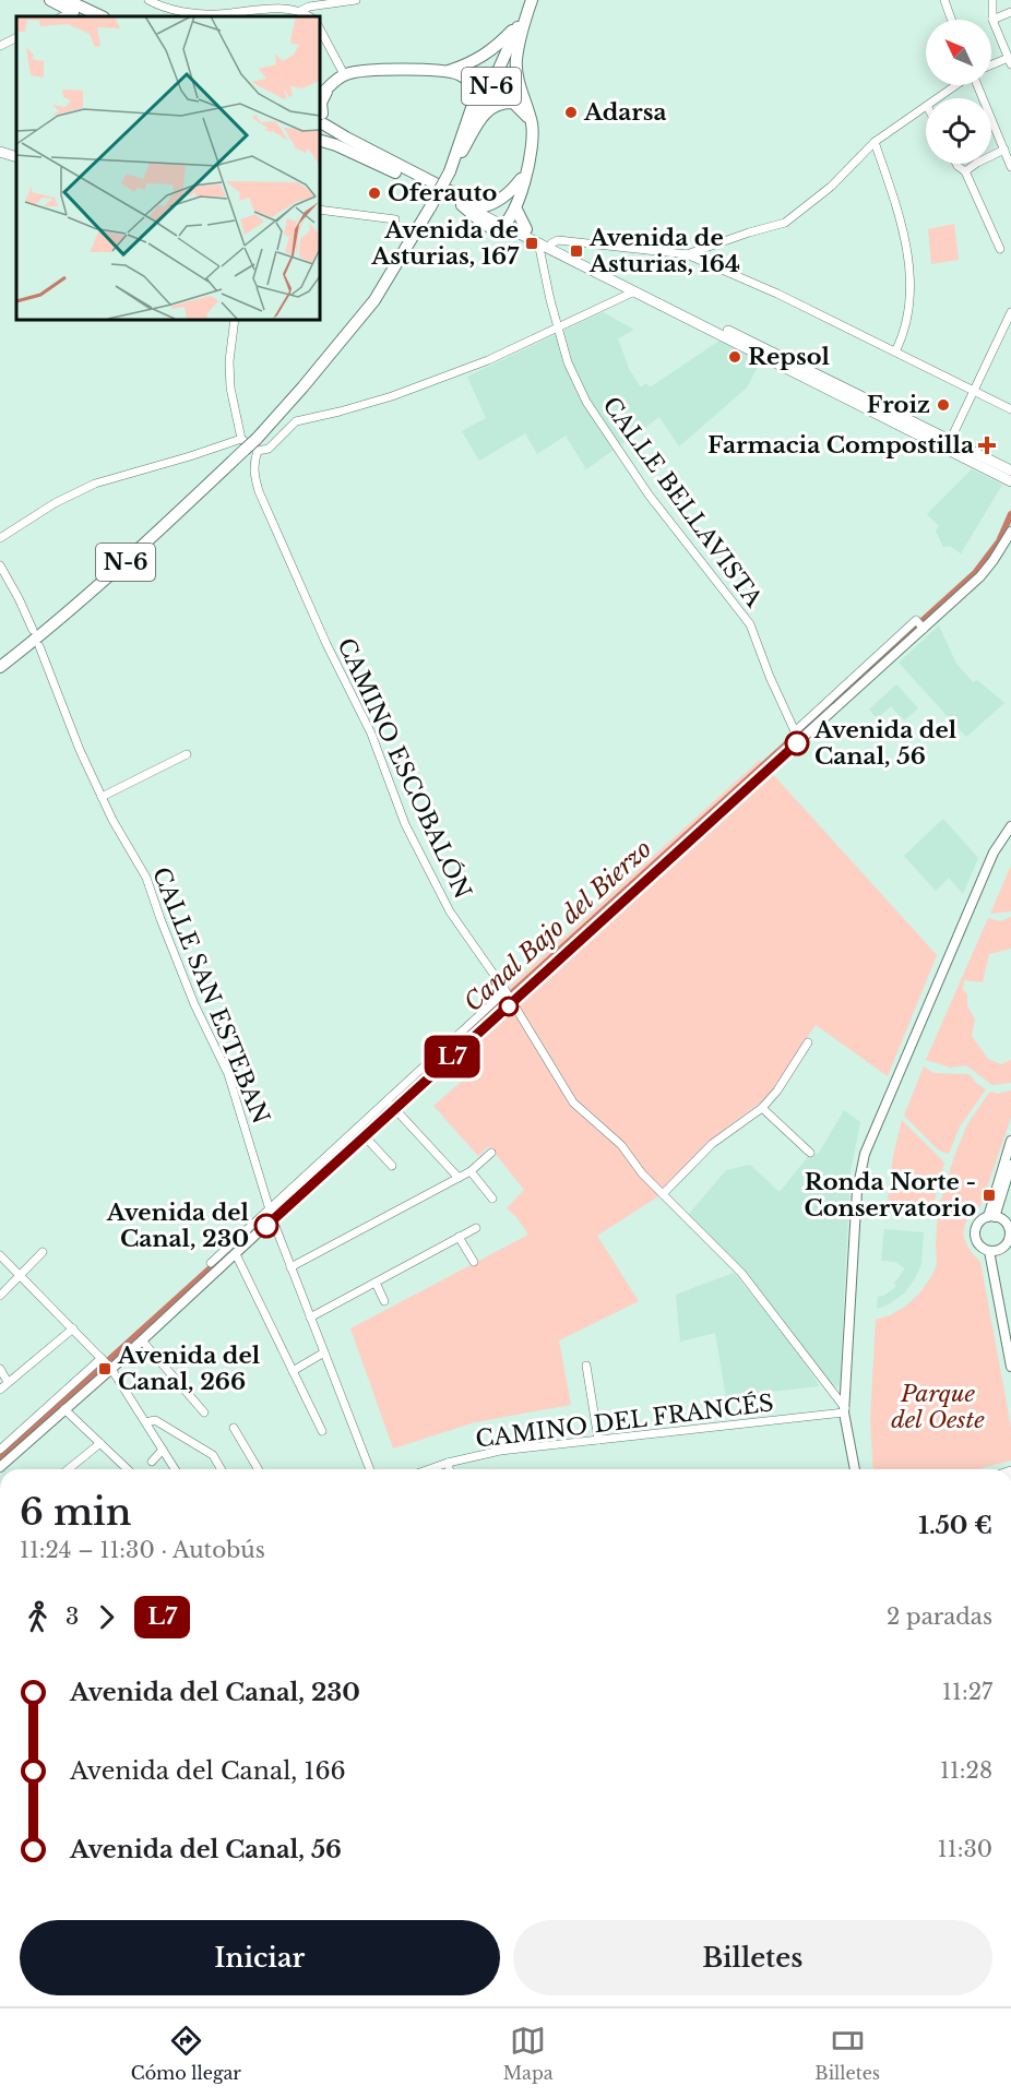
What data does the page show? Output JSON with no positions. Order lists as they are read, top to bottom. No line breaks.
{"streets":{"main road":["N-6"],"street":["CALLE BELLAVISTA","CAMINO ESCOBALÓN","CALLE SAN ESTEBAN","CAMINO DEL FRANCÉS"]},"crossings":[["CAMINO ESCOBALÓN","CAMINO DEL FRANCÉS"]],"water":["Canal Bajo del Bierzo"],"parks":["Parque del Oeste"],"places":{"other":["Adarsa","Oferauto","Repsol","Froiz","Avenida del Canal, 56","Avenida del Canal, 230"],"transit":["Avenida de Asturias, 167","Avenida de Asturias, 164","Ronda Norte - Conservatorio","Avenida del Canal, 266"],"health":["Farmacia Compostilla"]},"lines":["bus line L7"],"north":"top left","page":{"on_map":"L7","heading":["6 min","11:24 – 11:30 · Autobús","1.50 €"],"legs":["3","L7","2 paradas"],"list":[{"name":"Avenida del Canal, 230","value":"11:27"},{"name":"Avenida del Canal, 166","value":"11:28"},{"name":"Avenida del Canal, 56","value":"11:30"}],"buttons":["Iniciar","Billetes"],"tabs":["Cómo llegar","Mapa","Billetes"]}}
